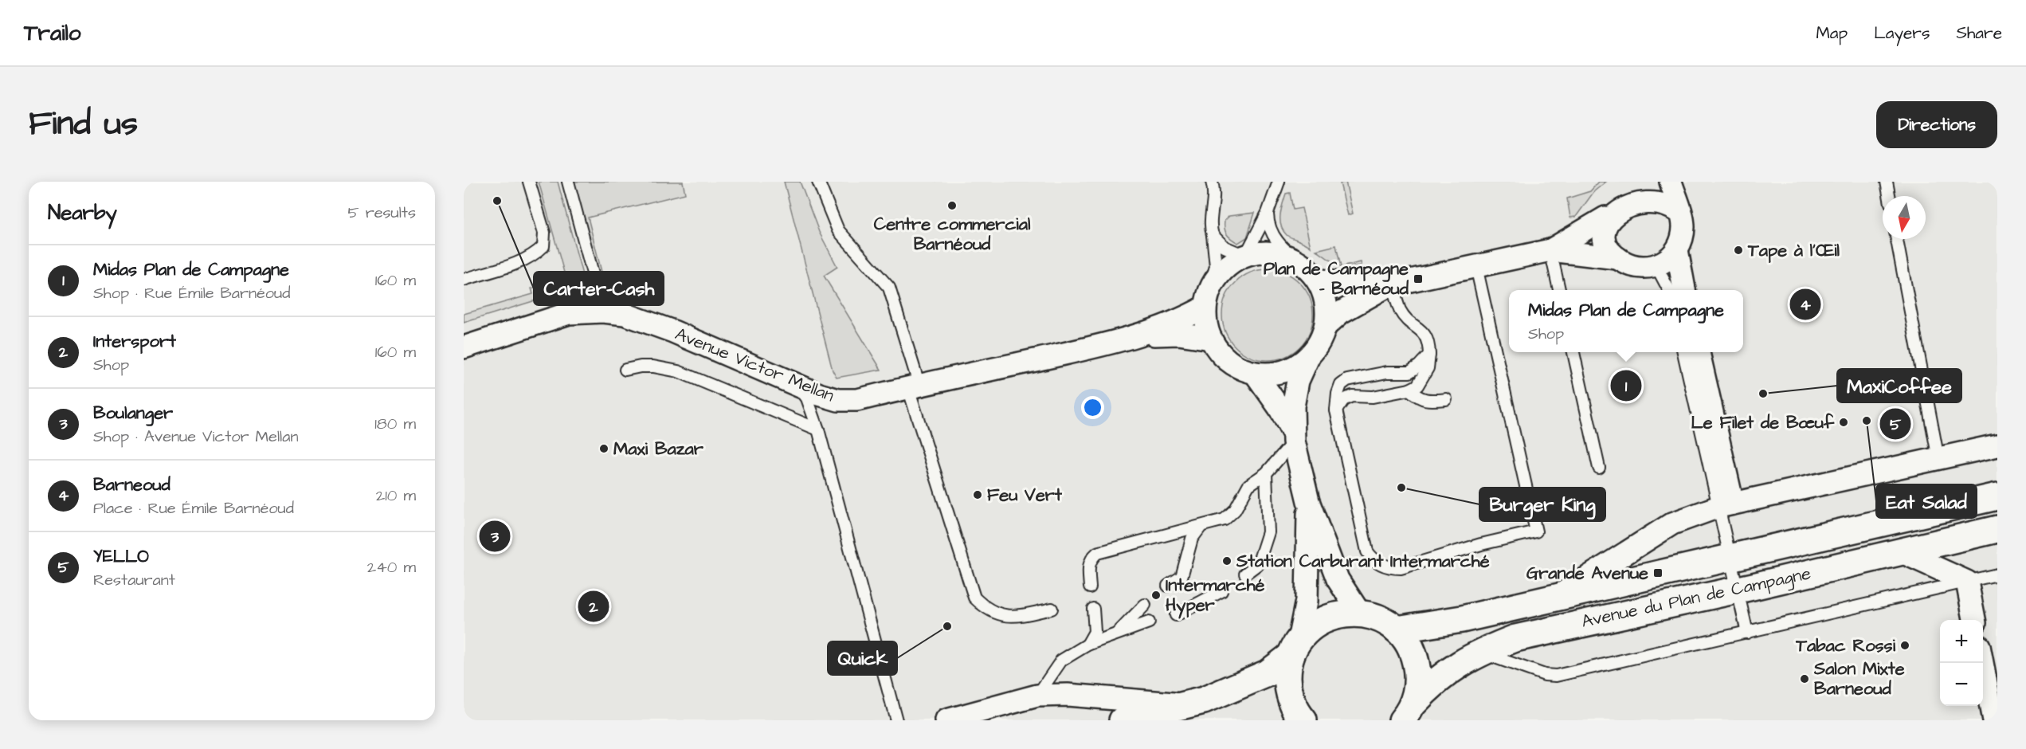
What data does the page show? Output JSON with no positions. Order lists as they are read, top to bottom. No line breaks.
{"streets":{"main road":["Avenue du Plan de Campagne"],"street":["Avenue Victor Mellan"]},"places":{"other":["Carter-Cash","Centre commercial Barnéoud","Tape à l'Œil","MaxiCoffee","Eat Salad","Le Filet de Bœuf","Maxi Bazar","Burger King","Feu Vert","Station Carburant Intermarché","Intermarché Hyper","Quick","Tabac Rossi","Salon Mixte Barneoud"],"transit":["Plan de Campagne - Barnéoud","Grande Avenue"]},"north":"bottom","page":{"header":"Trailo","nav":["Map","Layers","Share"],"title":"Find us","buttons":"Directions","heading":["Nearby","5 results"],"list":[{"mark":"1","name":"Midas Plan de Campagne","note":"Shop · Rue Émile Barnéoud","value":"160 m"},{"mark":"2","name":"Intersport","note":"Shop","value":"160 m"},{"mark":"3","name":"Boulanger","note":"Shop · Avenue Victor Mellan","value":"180 m"},{"mark":"4","name":"Barneoud","note":"Place · Rue Émile Barnéoud","value":"210 m"},{"mark":"5","name":"YELLO","note":"Restaurant","value":"240 m"}],"pins":["4","1","5","3","2"],"popup":["Midas Plan de Campagne","Shop"],"map_buttons":["+","−"]}}
